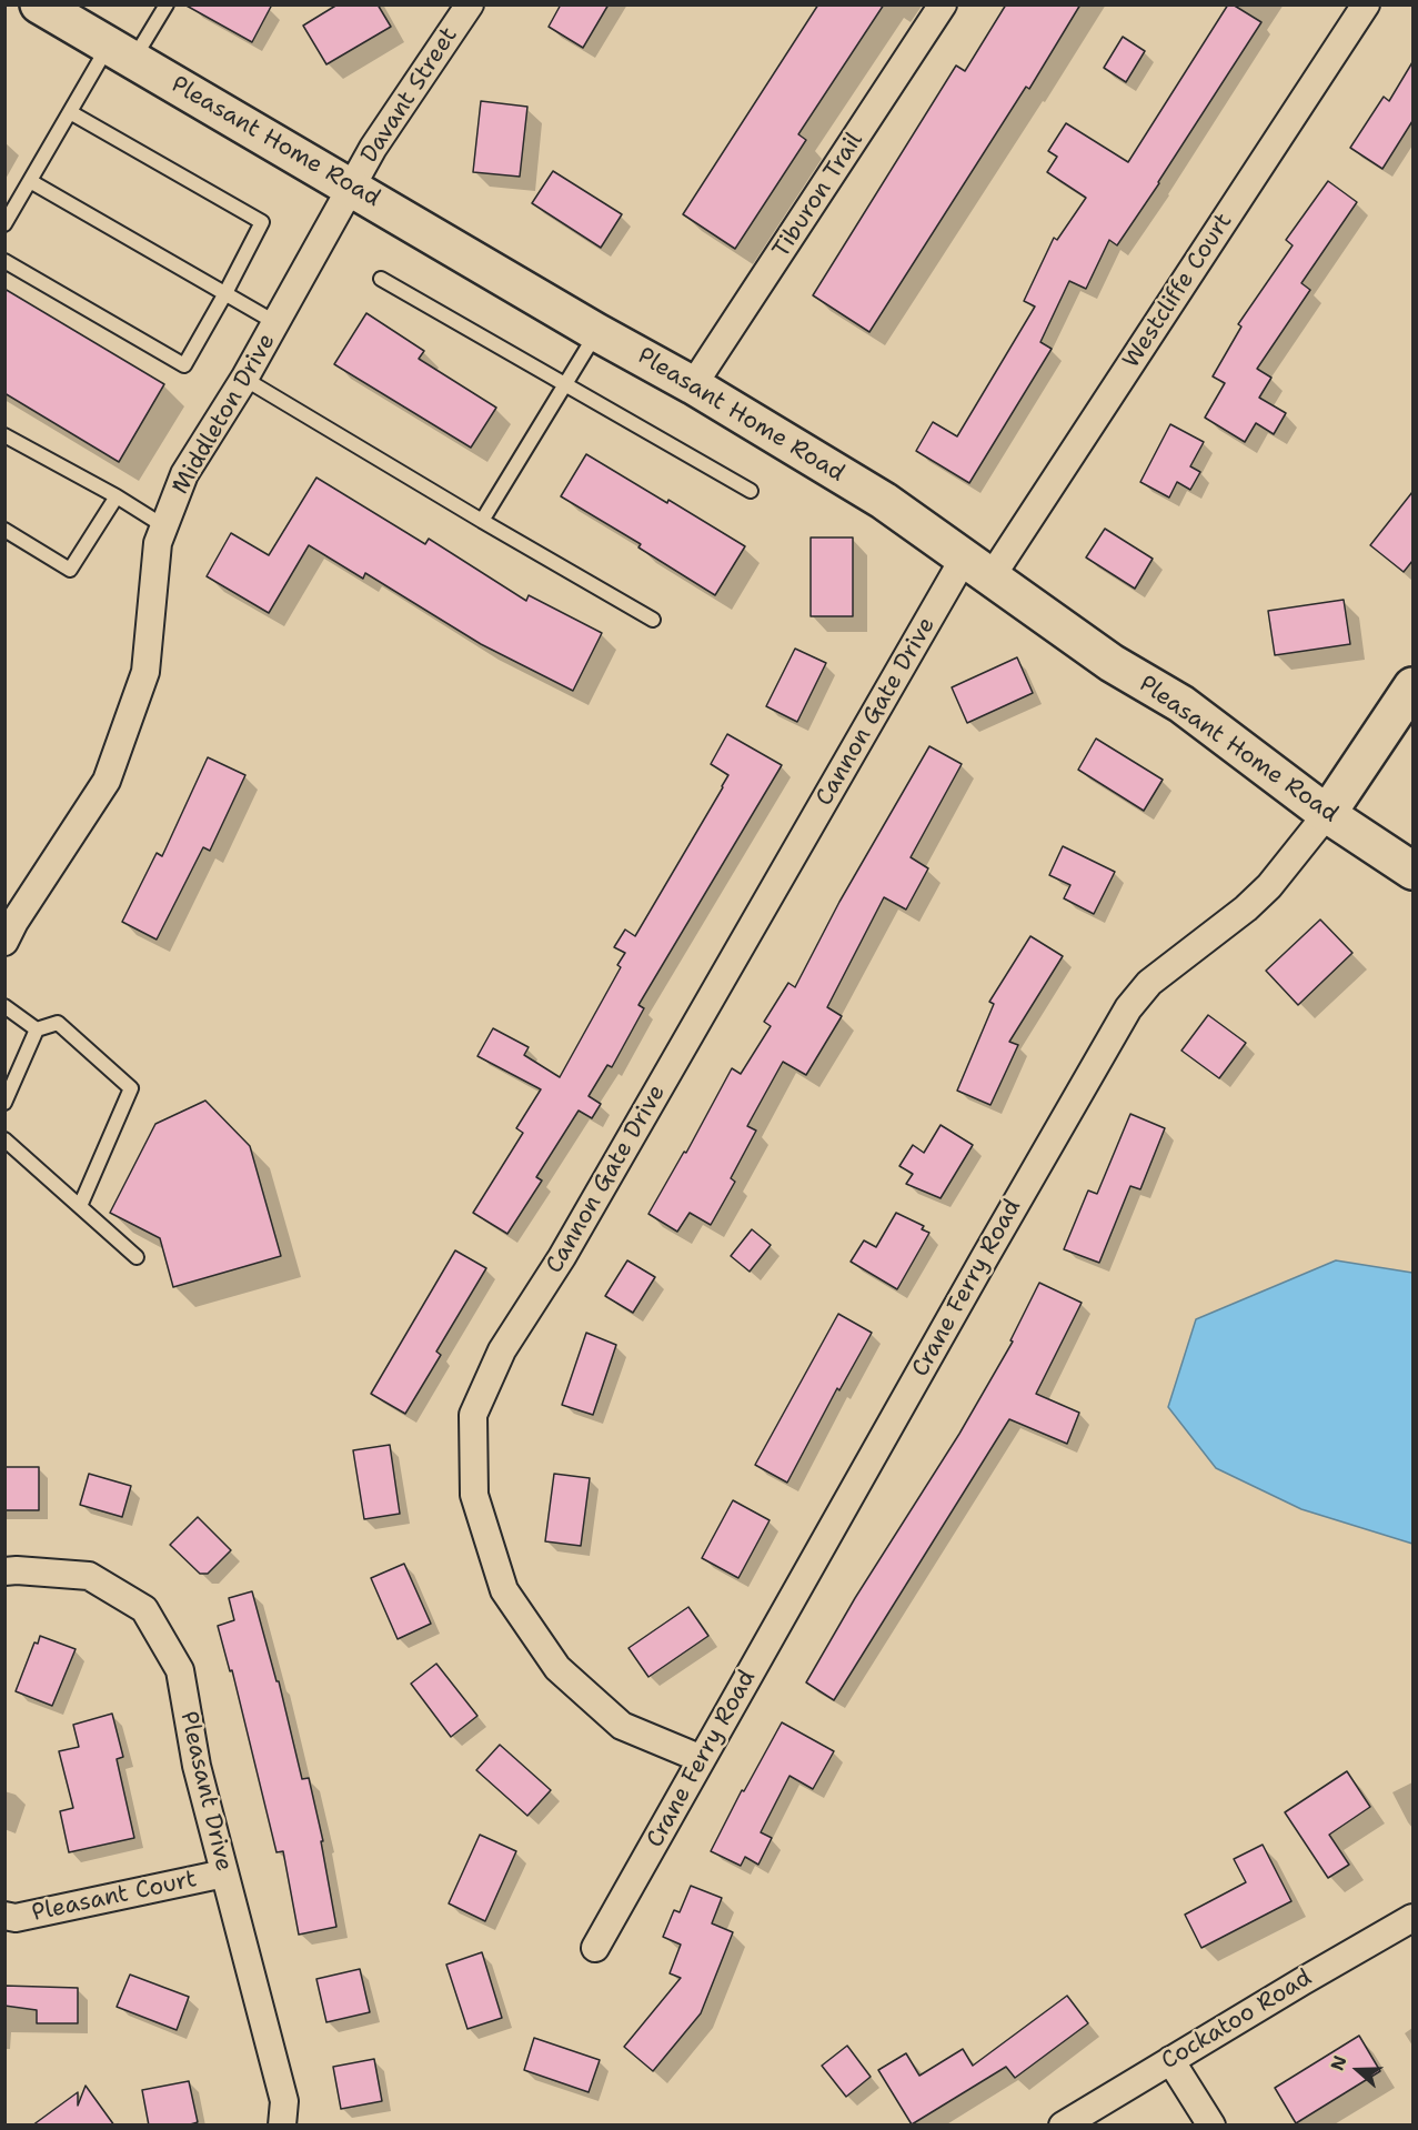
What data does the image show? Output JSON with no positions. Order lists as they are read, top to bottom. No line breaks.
{"streets":{"main road":["Pleasant Home Road","Crane Ferry Road"],"street":["Davant Street","Tiburon Trail","Westcliffe Court","Middleton Drive","Cannon Gate Drive","Pleasant Drive","Pleasant Court","Cockatoo Road"]},"crossings":[["Davant Street","Pleasant Home Road"],["Davant Street","Middleton Drive"],["Pleasant Home Road","Tiburon Trail"],["Pleasant Home Road","Westcliffe Court"],["Pleasant Home Road","Middleton Drive"],["Pleasant Home Road","Cannon Gate Drive"],["Pleasant Home Road","Crane Ferry Road"],["Westcliffe Court","Cannon Gate Drive"],["Cannon Gate Drive","Crane Ferry Road"],["Pleasant Drive","Pleasant Court"]],"north":"left"}
